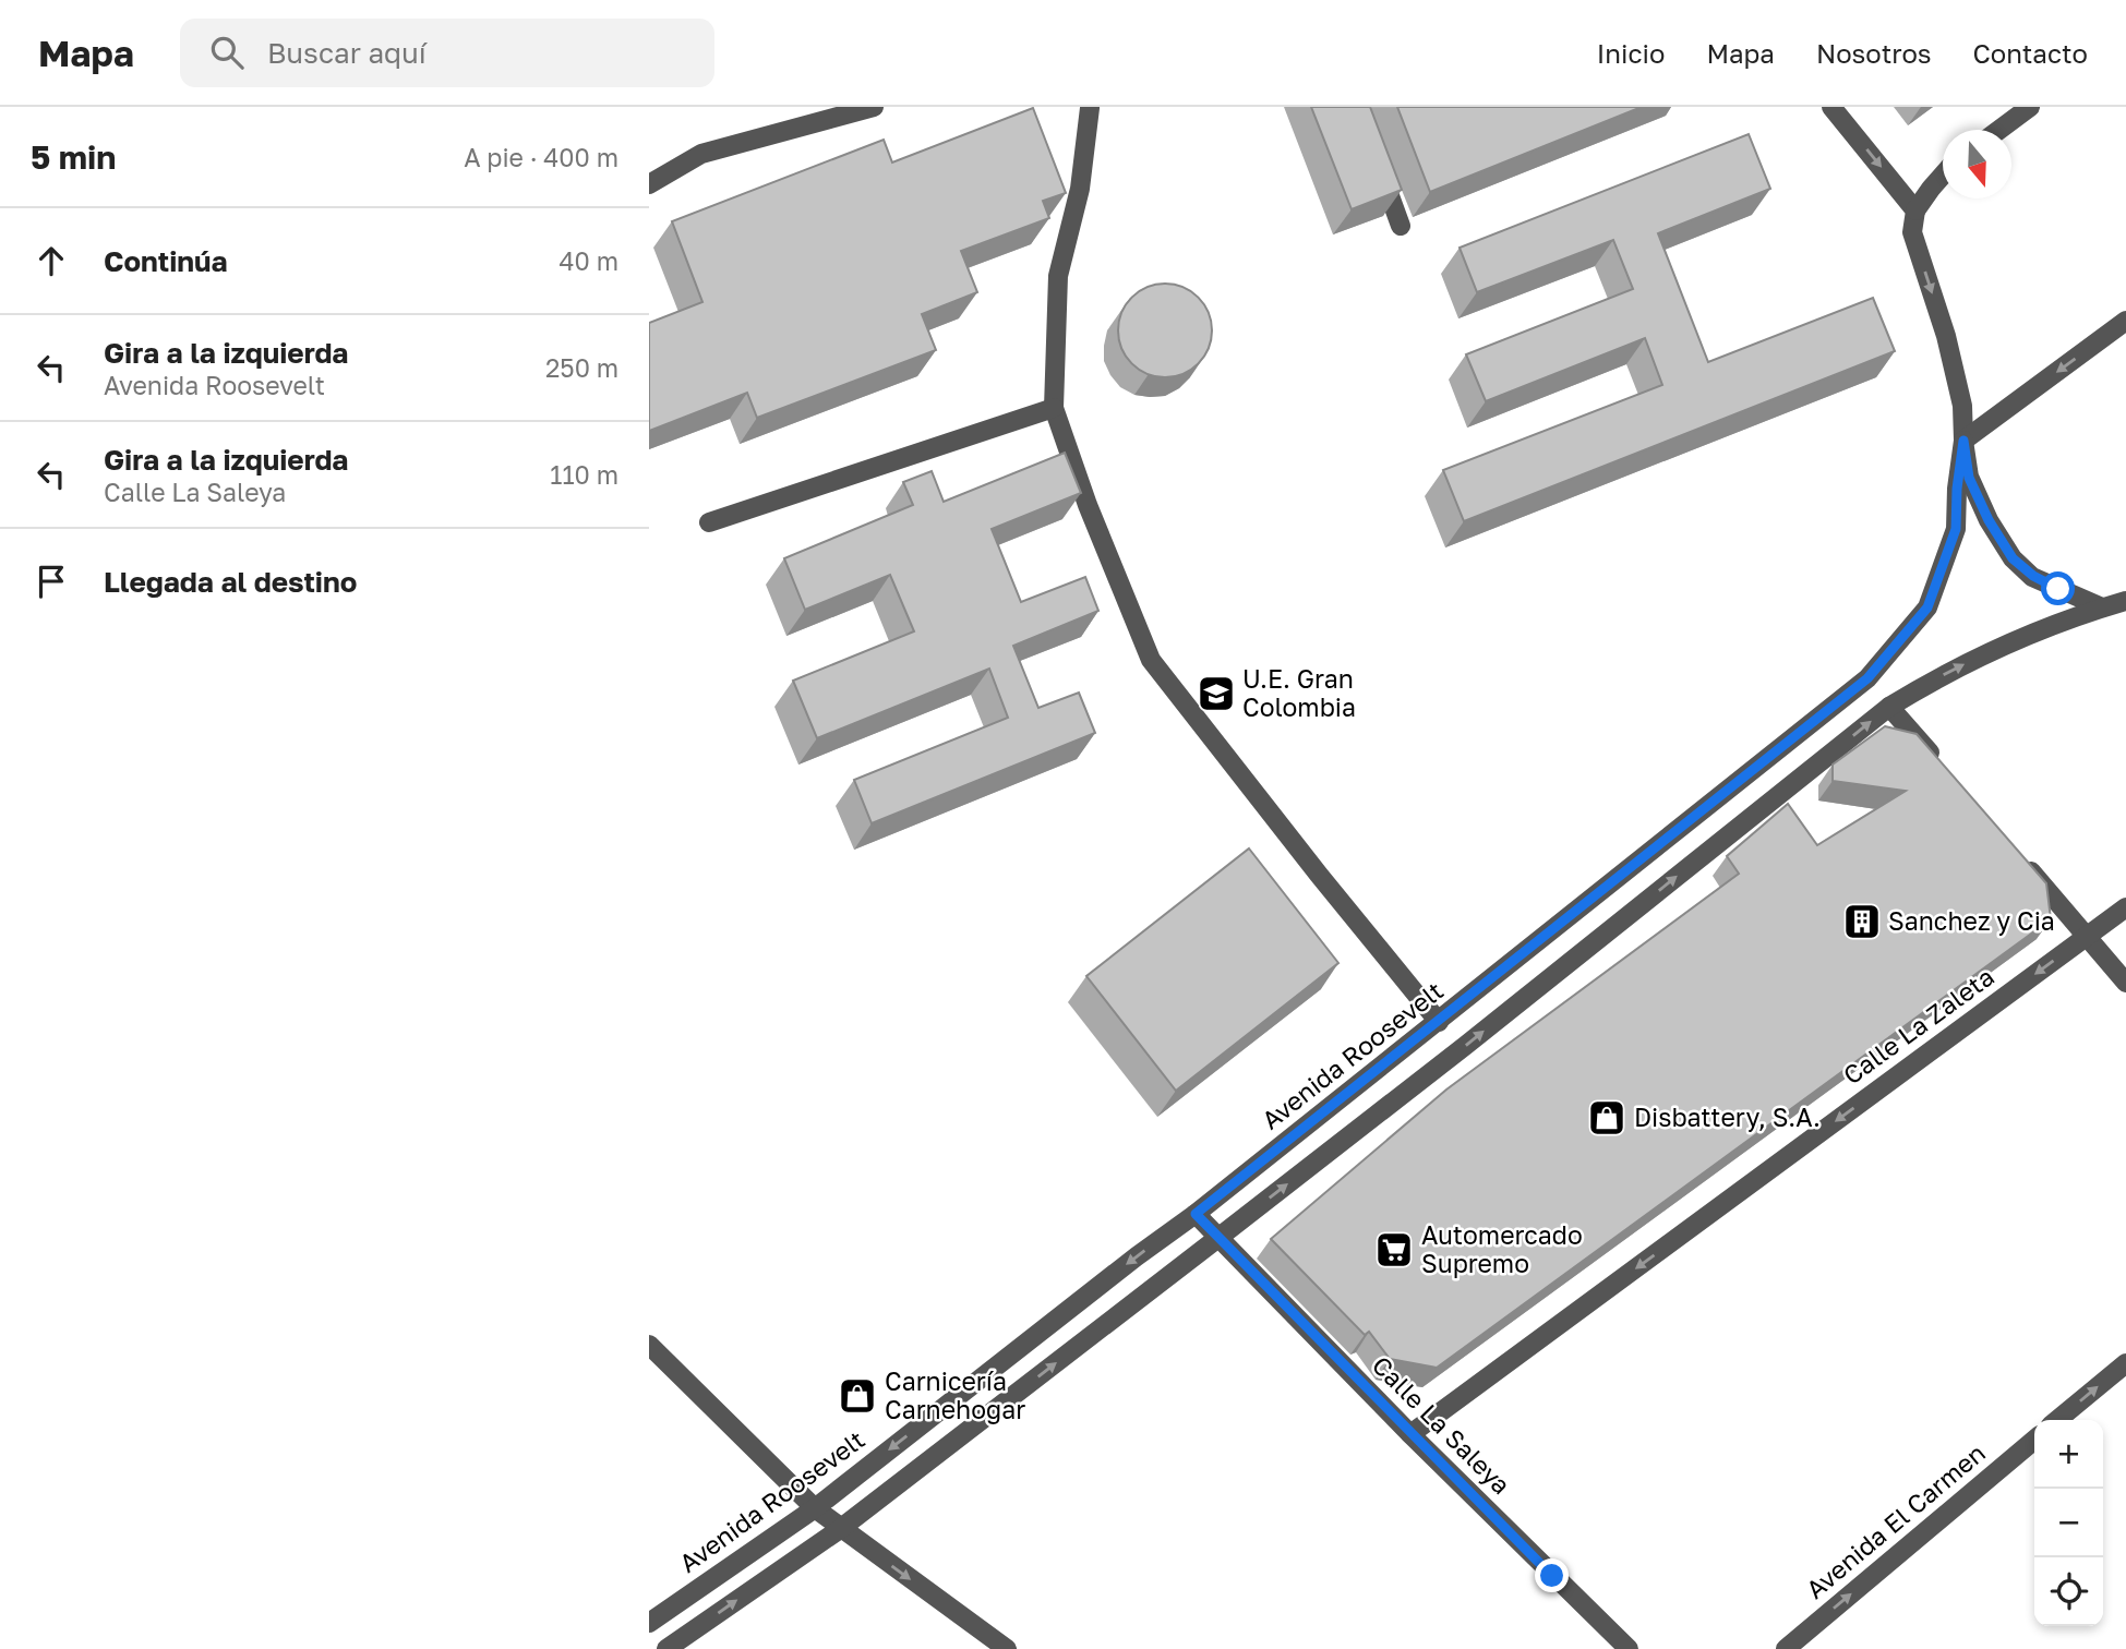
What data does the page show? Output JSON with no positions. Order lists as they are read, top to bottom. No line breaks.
{"streets":{"street":["Calle La Zaleta","Avenida Roosevelt","Calle La Saleya","Avenida El Carmen"]},"crossings":[["Calle La Zaleta","Calle La Saleya"],["Avenida Roosevelt","Calle La Saleya"]],"one_way":["Calle La Zaleta","Avenida El Carmen"],"places":{"school or university":["U.E. Gran Colombia"],"building":["Sanchez y Cia"],"shop":["Disbattery, S.A.","Carnicería Carnehogar"],"supermarket":["Automercado Supremo"]},"north":"bottom","page":{"header":"Mapa","search":"Buscar aquí","nav":["Inicio","Mapa","Nosotros","Contacto"],"heading":["5 min","A pie · 400 m"],"list":[["Continúa","40 m"],["Gira a la izquierda","Avenida Roosevelt","250 m"],["Gira a la izquierda","Calle La Saleya","110 m"],"Llegada al destino"],"map_buttons":["+","−"]}}
